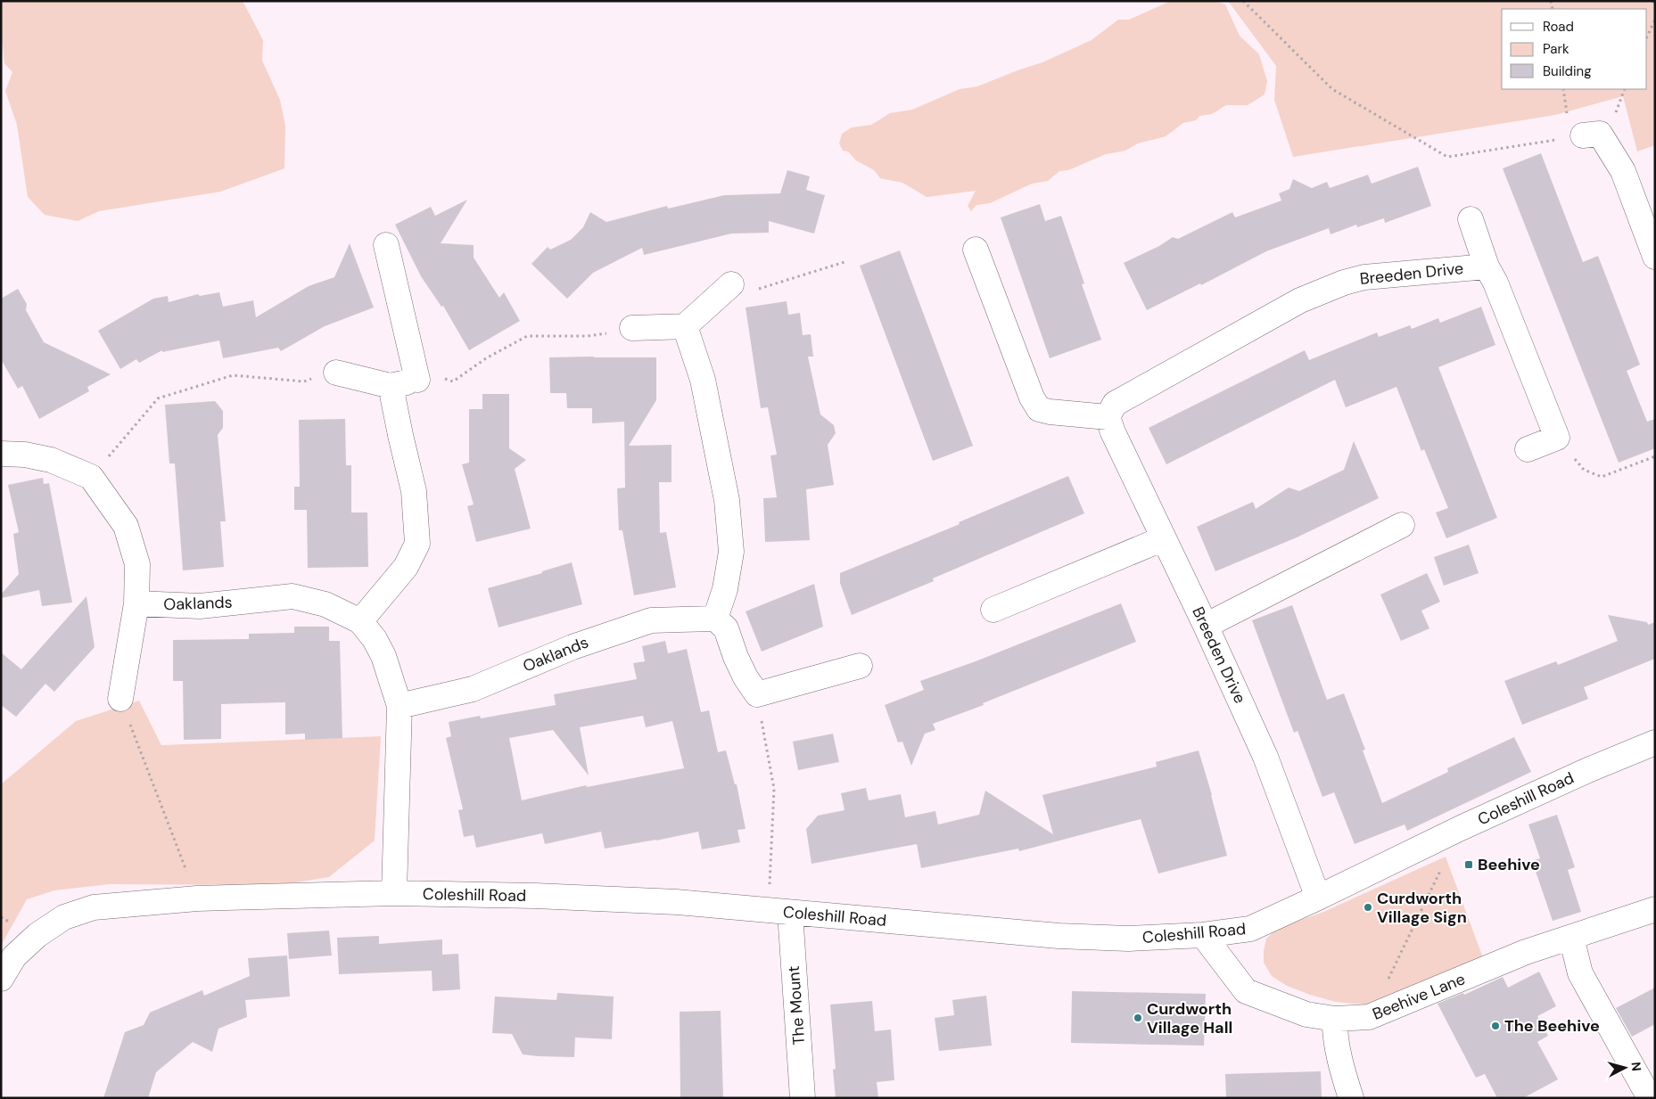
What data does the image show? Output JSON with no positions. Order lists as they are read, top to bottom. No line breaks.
{"streets":{"street":["Breeden Drive","Oaklands","Coleshill Road","Beehive Lane","The Mount"]},"crossings":[["Breeden Drive","Coleshill Road"],["Oaklands","Coleshill Road"],["Coleshill Road","Beehive Lane"],["Coleshill Road","The Mount"]],"places":{"transit":["Beehive"],"other":["Curdworth Village Sign","Curdworth Village Hall","The Beehive"]},"legend":["Road","Park","Building"],"north":"right"}
